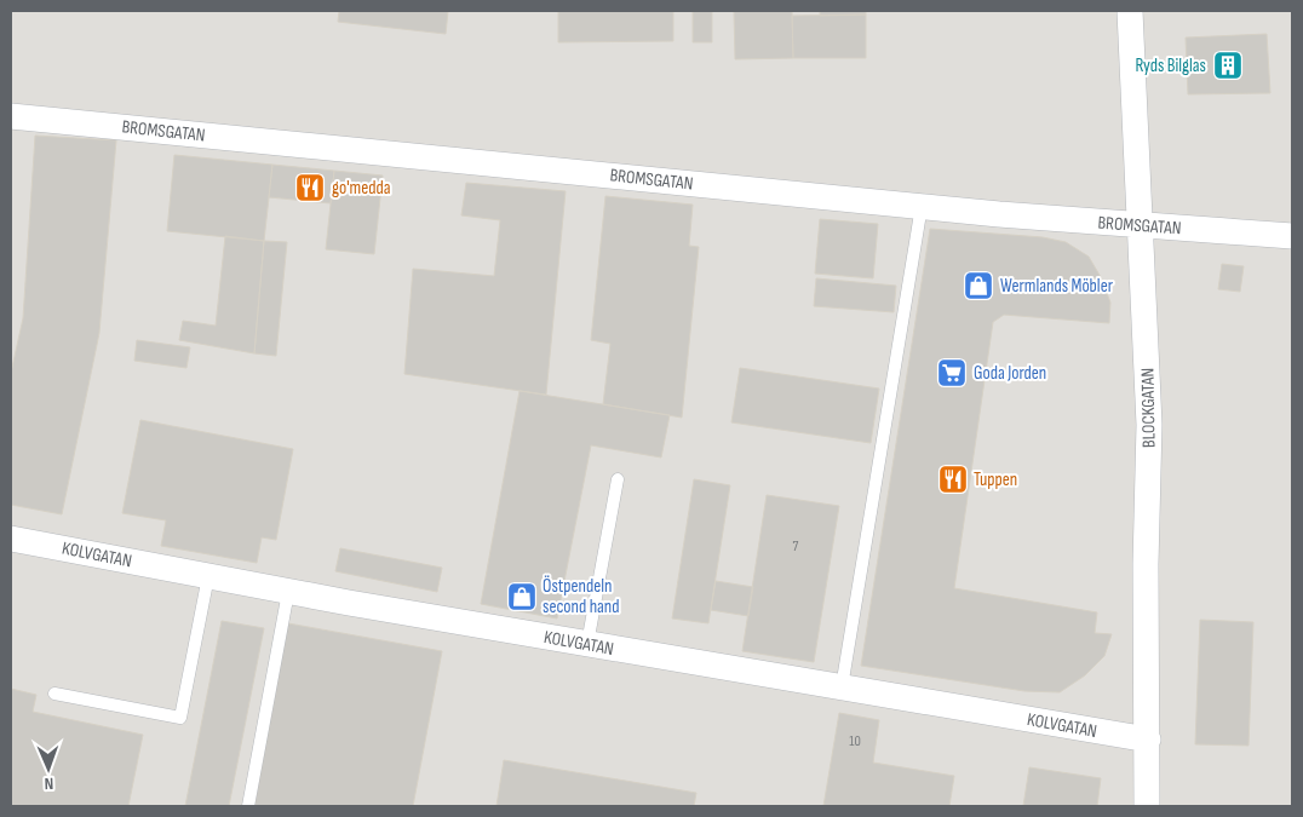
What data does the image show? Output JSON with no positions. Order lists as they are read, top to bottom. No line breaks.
{"streets":{"street":["BROMSGATAN","BLOCKGATAN","KOLVGATAN"]},"crossings":[["BROMSGATAN","BLOCKGATAN"],["BLOCKGATAN","KOLVGATAN"]],"places":{"building":["Ryds Bilglas"],"restaurant":["go'medda","Tuppen"],"shop":["Wermlands Möbler","Östpendeln second hand"],"supermarket":["Goda Jorden"]},"house_numbers":["7","10"],"north":"bottom"}
